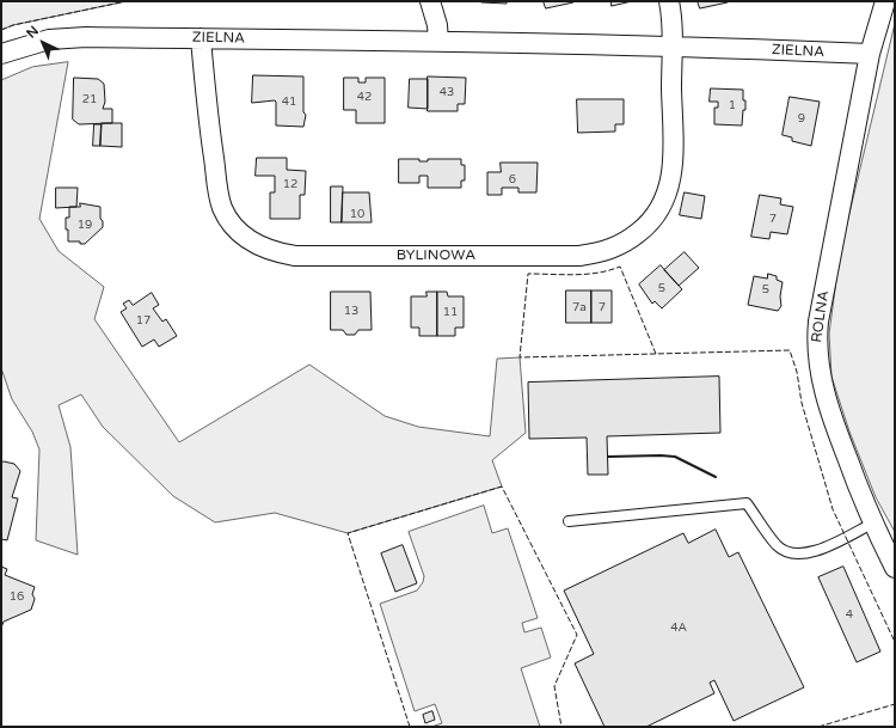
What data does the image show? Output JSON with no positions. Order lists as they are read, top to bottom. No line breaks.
{"streets":{"street":["ZIELNA","BYLINOWA","ROLNA"]},"crossings":[["ZIELNA","BYLINOWA"],["ZIELNA","ROLNA"]],"house_numbers":["43","42","21","41","1","9","6","12","10","7","19","5","5","7a","7","13","11","17","16","4","4A"],"north":"top left"}
